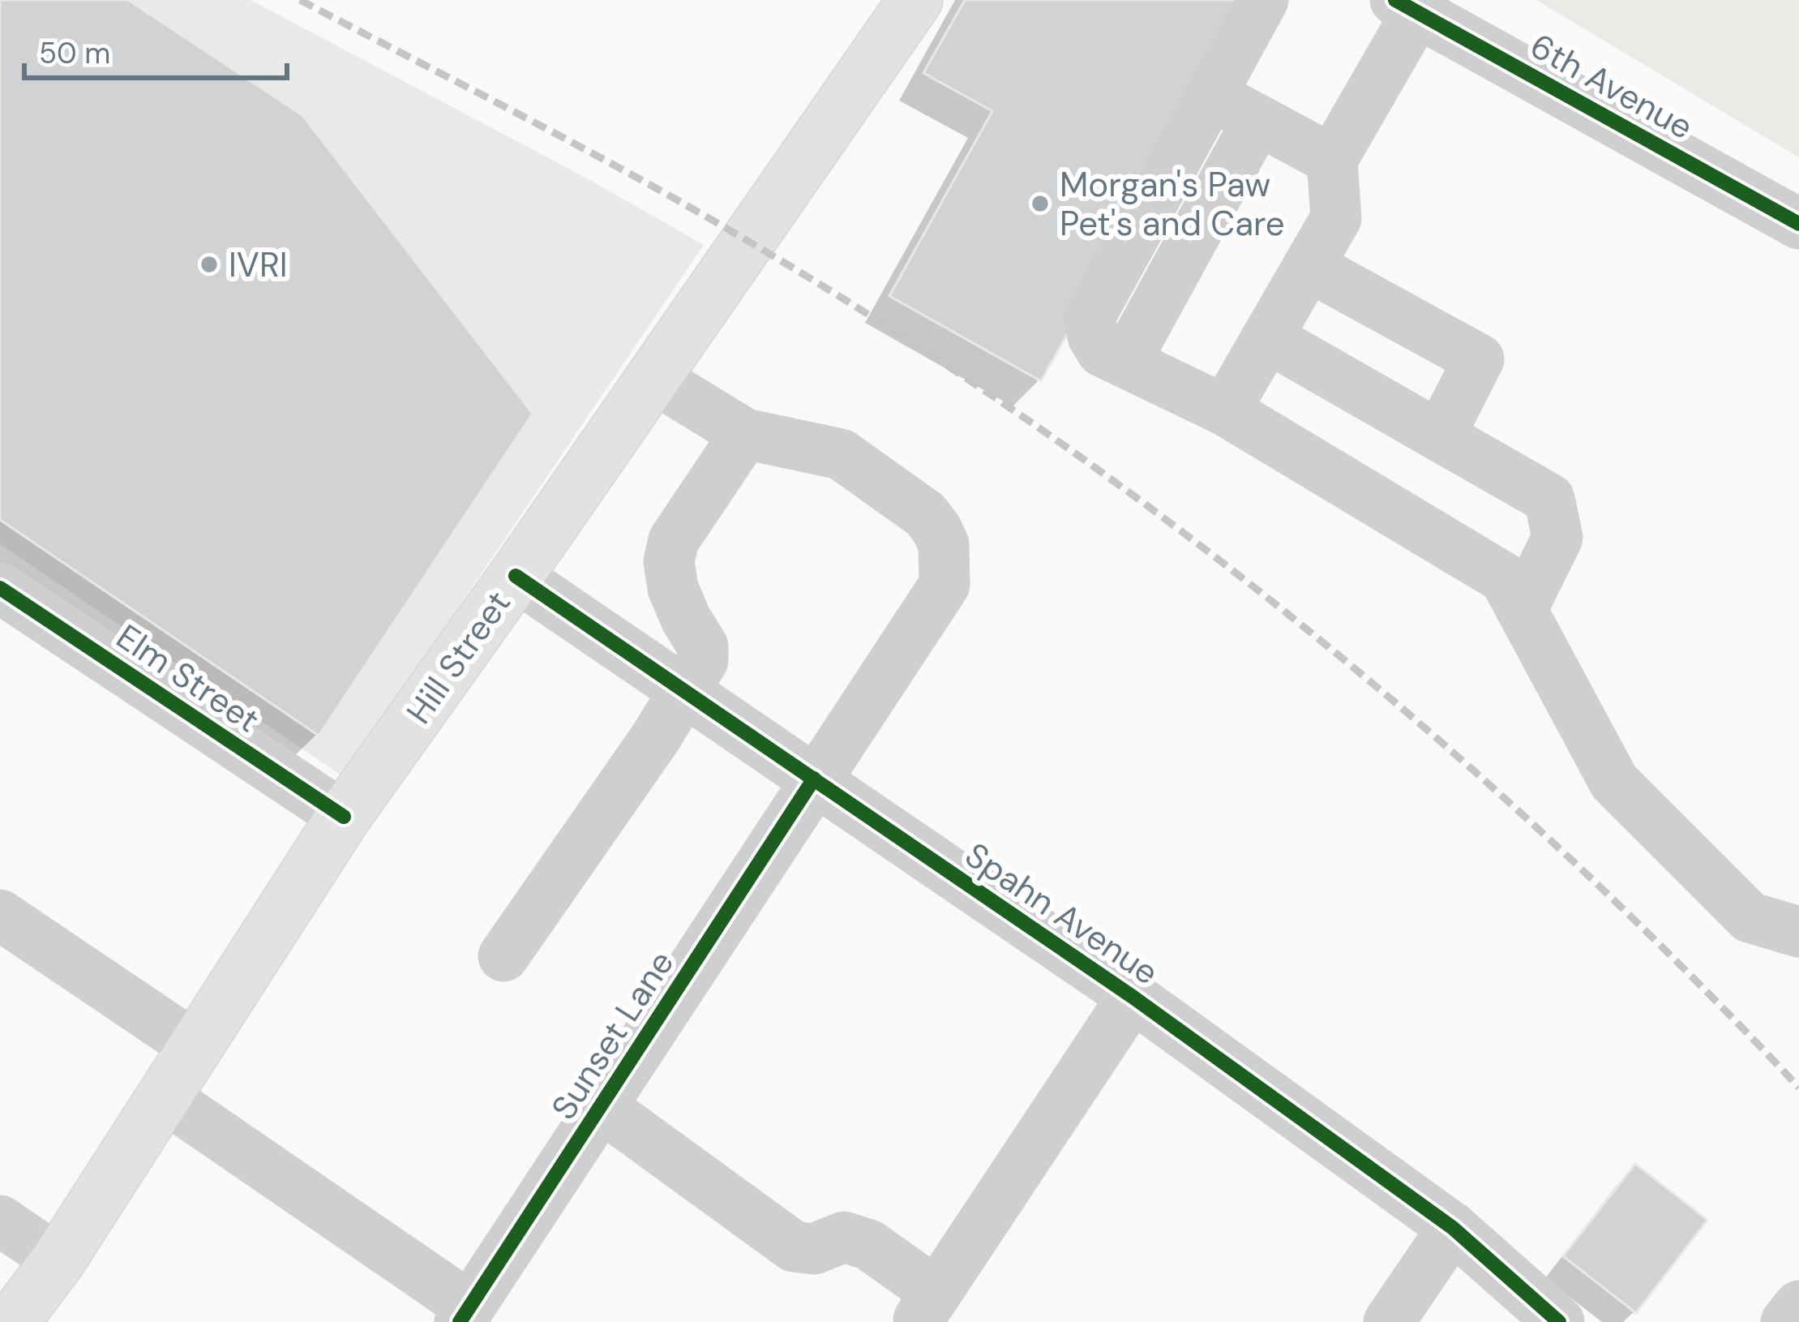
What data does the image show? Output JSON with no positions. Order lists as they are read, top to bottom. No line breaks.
{"streets":{"main road":["Hill Street"],"street":["6th Avenue","Elm Street","Spahn Avenue","Sunset Lane"]},"crossings":[["Hill Street","Elm Street"],["Hill Street","Spahn Avenue"],["Hill Street","Sunset Lane"],["Spahn Avenue","Sunset Lane"]],"places":["Morgan's Paw Pet's and Care","IVRI"],"scale_bar":"50 m"}
